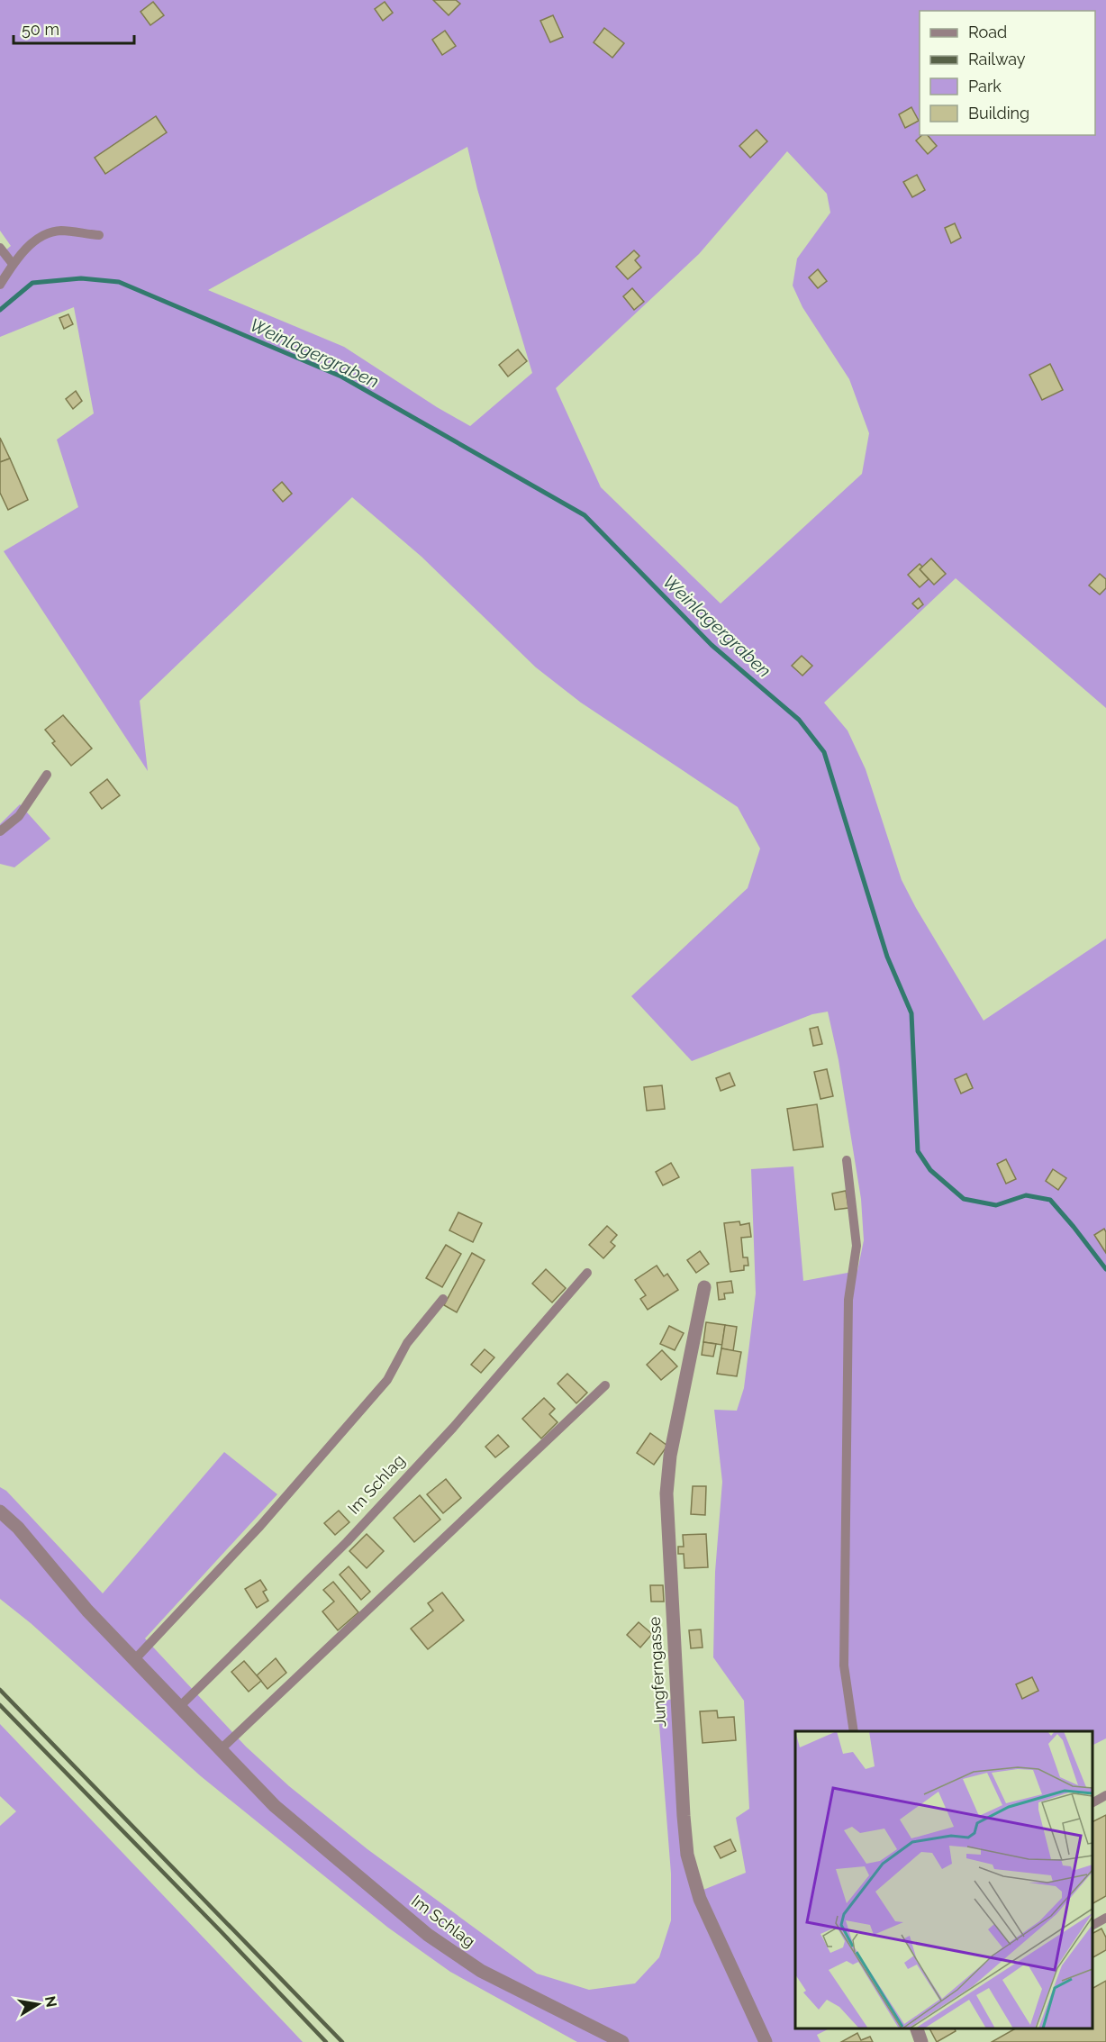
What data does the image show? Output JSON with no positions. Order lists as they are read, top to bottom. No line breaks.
{"streets":{"street":["Im Schlag","Jungferngasse"]},"water":["Weinlagergraben"],"legend":["Road","Railway","Park","Building"],"scale_bar":"50 m","north":"right"}
